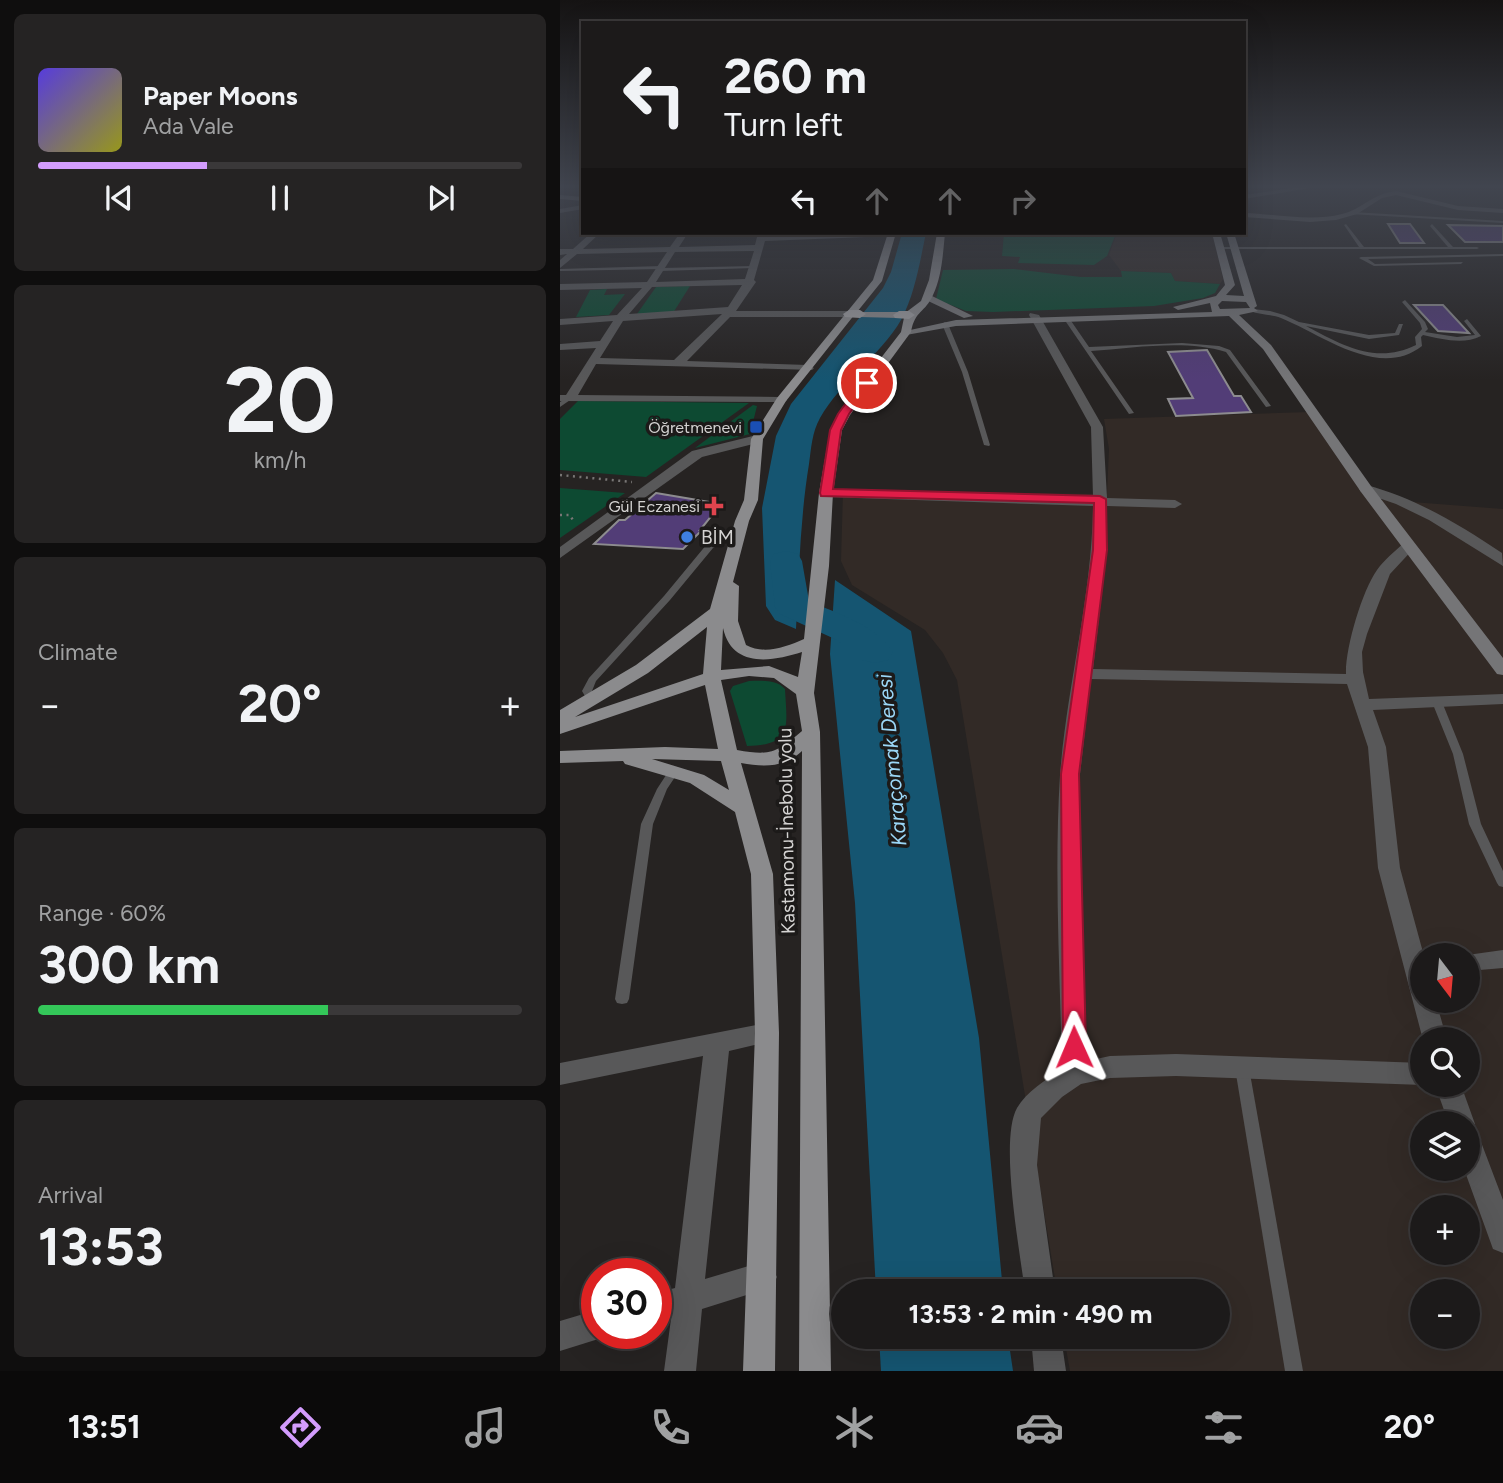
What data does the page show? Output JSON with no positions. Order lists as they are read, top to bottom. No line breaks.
{"streets":{"main road":["Kastamonu-İnebolu yolu"]},"water":["Karaçomak Deresi"],"places":{"transit":["Öğretmenevi"],"health":["Gül Eczanesi"],"other":["BİM"]},"north":"bottom","page":{"turn":["260 m","Turn left"],"song":["Paper Moons","Ada Vale"],"tile":[["20","km/h"],"Climate",["Range · 60%","300 km"],["Arrival","13:53"]],"heat":["−","20°","+"],"map_buttons":["+","−"],"limit":"30","trip":"13:53 · 2 min · 490 m","tabs":["13:51","20°"]}}
